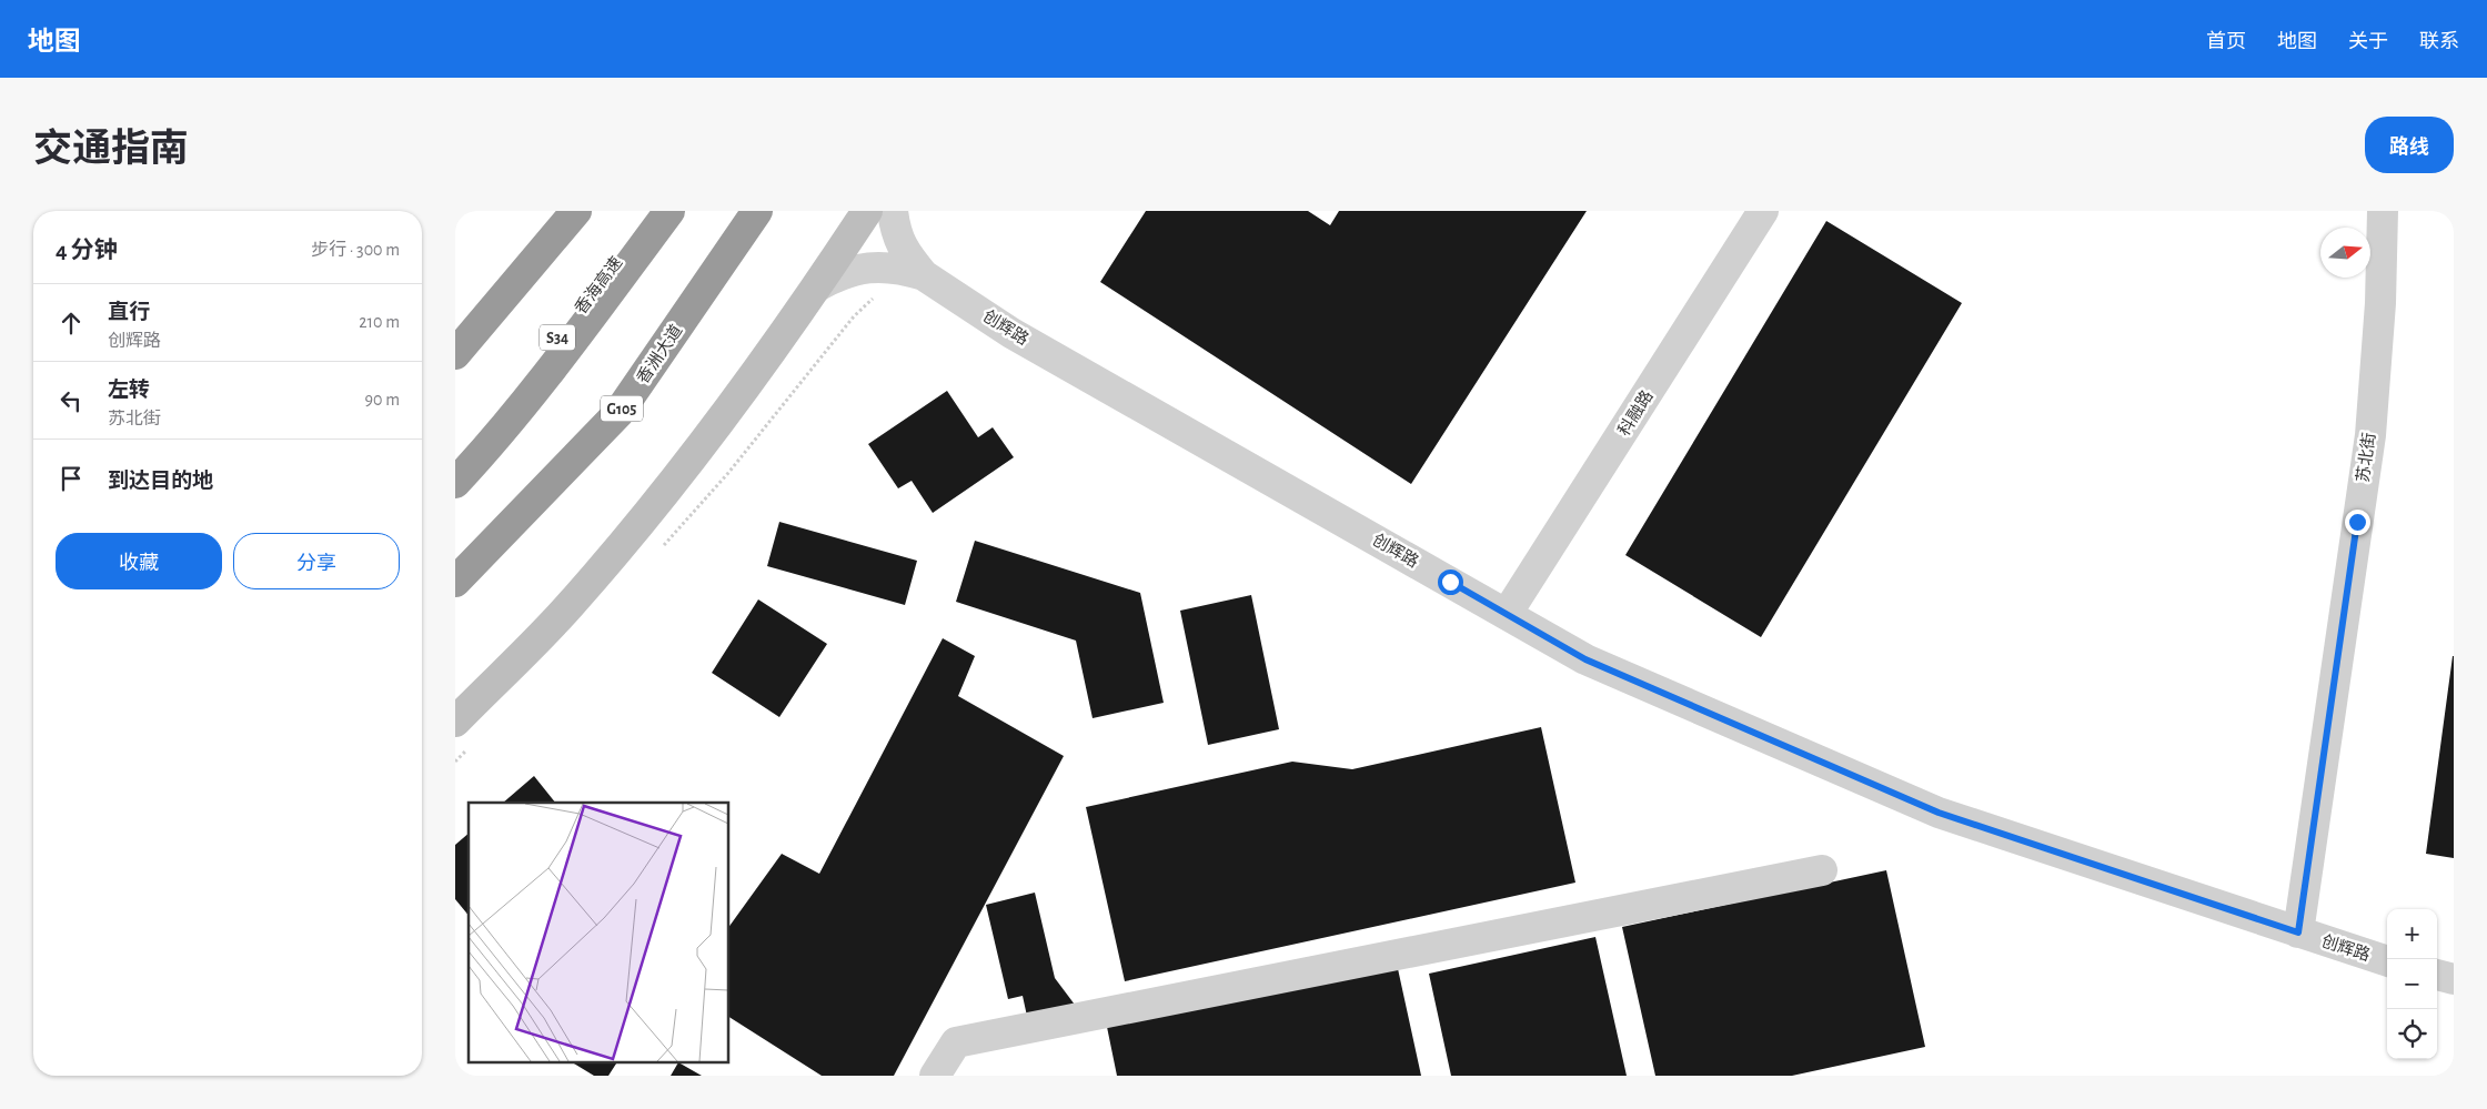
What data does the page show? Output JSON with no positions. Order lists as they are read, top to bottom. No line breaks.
{"streets":{"highway":["香海高速","S34","香洲大道","G105"],"street":["创辉路","科融路","苏北街"]},"crossings":[["创辉路","科融路"],["创辉路","苏北街"]],"north":"right","page":{"header":"地图","nav":["首页","地图","关于","联系"],"title":"交通指南","buttons":["路线",["收藏","分享"]],"heading":["4 分钟","步行 · 300 m"],"list":[["直行","创辉路","210 m"],["左转","苏北街","90 m"],"到达目的地"],"map_buttons":["+","−"]}}
